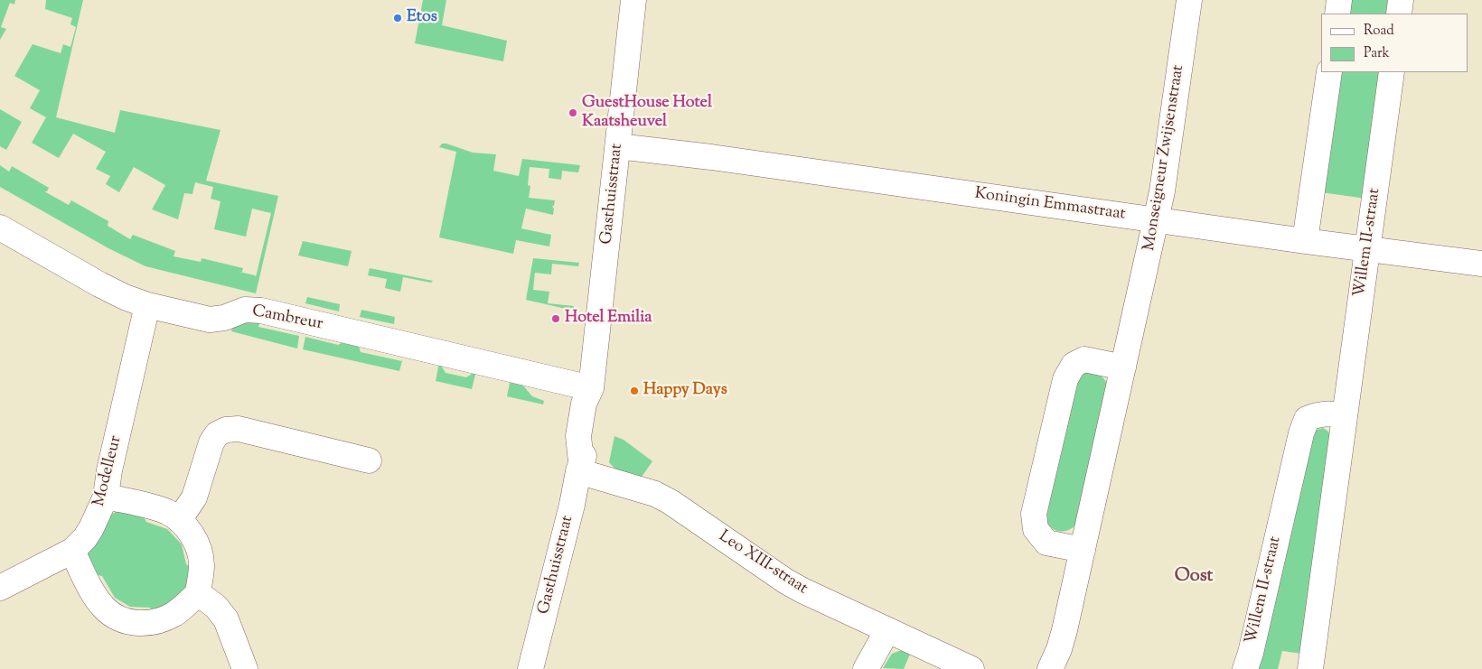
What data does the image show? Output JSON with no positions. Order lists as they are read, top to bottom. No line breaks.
{"streets":{"street":["Monseigneur Zwijsenstraat","Gasthuisstraat","Koningin Emmastraat","Willem II-straat","Cambreur","Modelleur","Leo XIII-straat"]},"crossings":[["Monseigneur Zwijsenstraat","Koningin Emmastraat"],["Gasthuisstraat","Koningin Emmastraat"],["Gasthuisstraat","Cambreur"],["Gasthuisstraat","Leo XIII-straat"],["Koningin Emmastraat","Willem II-straat"],["Cambreur","Modelleur"]],"districts":["Oost"],"places":["Etos","GuestHouse Hotel Kaatsheuvel","Hotel Emilia","Happy Days"],"legend":["Road","Park"]}
